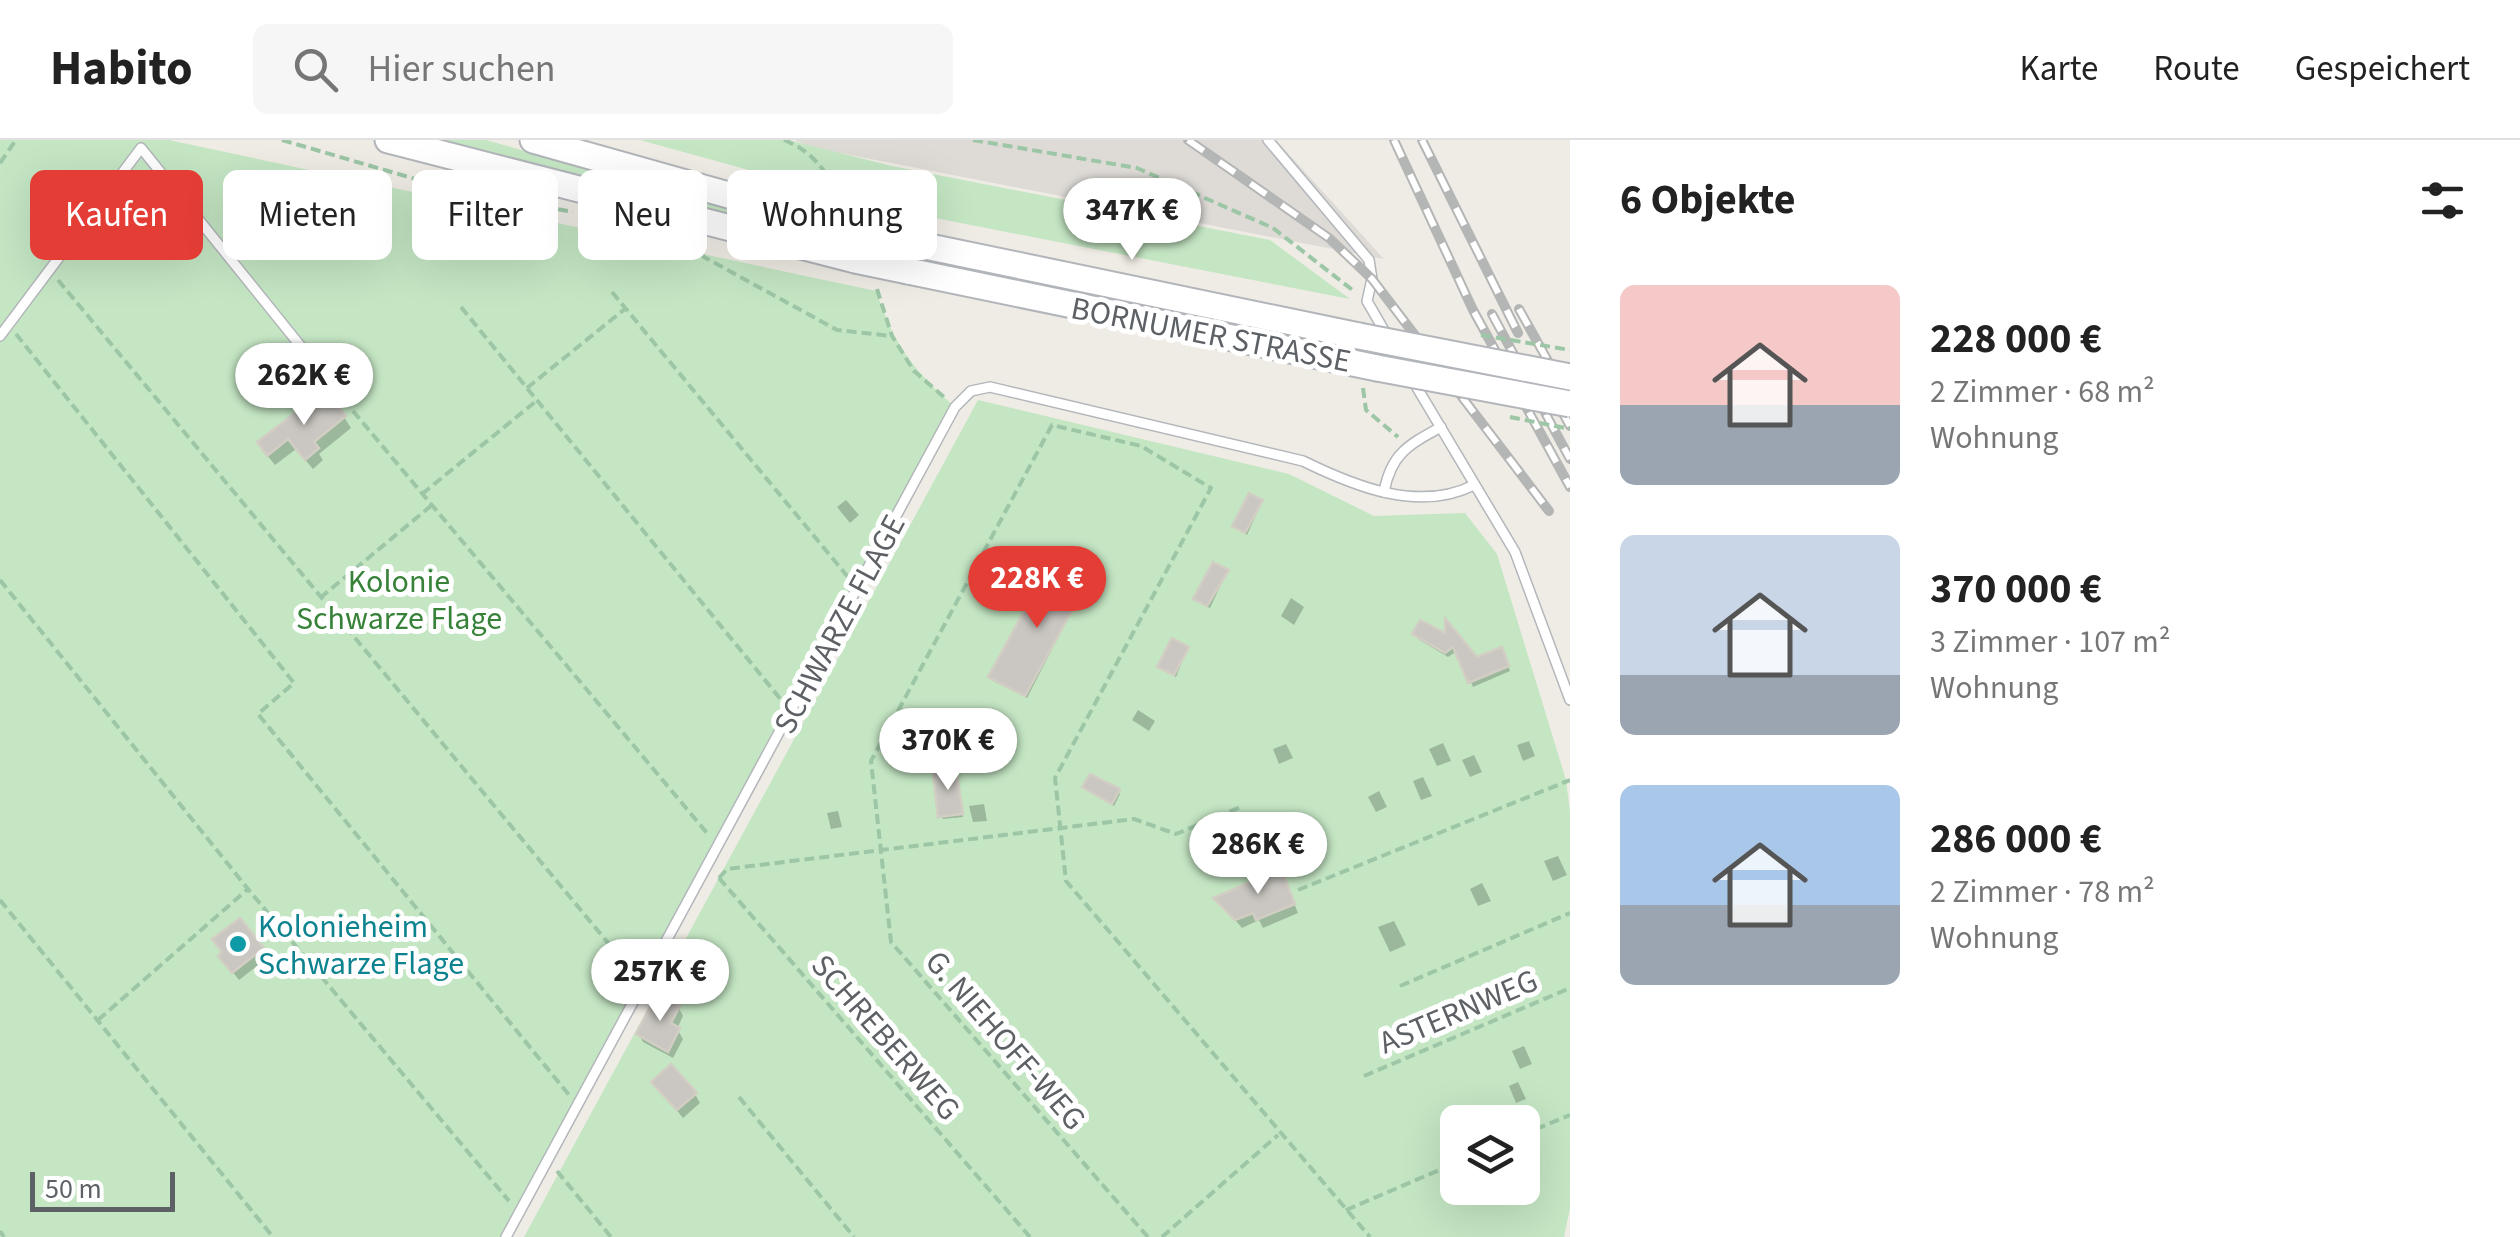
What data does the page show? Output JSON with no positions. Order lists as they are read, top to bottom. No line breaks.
{"streets":{"main road":["BORNUMER STRASSE"],"lane":["SCHWARZE FLAGE"],"path":["ASTERNWEG","SCHREBERWEG","G. NIEHOFF-WEG"]},"crossings":[["SCHWARZE FLAGE","SCHREBERWEG"]],"parks":["Kolonie Schwarze Flage"],"places":["Kolonieheim Schwarze Flage"],"scale_bar":"50 m","page":{"header":"Habito","search":"Hier suchen","nav":["Karte","Route","Gespeichert"],"heading":"6 Objekte","chip":["Kaufen","Mieten","Filter","Neu","Wohnung"],"price":["347K €","262K €","228K €","370K €","286K €","257K €"],"list":[{"name":"228 000 €","note":"2 Zimmer · 68 m² · Wohnung"},{"name":"370 000 €","note":"3 Zimmer · 107 m² · Wohnung"},{"name":"286 000 €","note":"2 Zimmer · 78 m² · Wohnung"}],"scale":"50 m"}}
